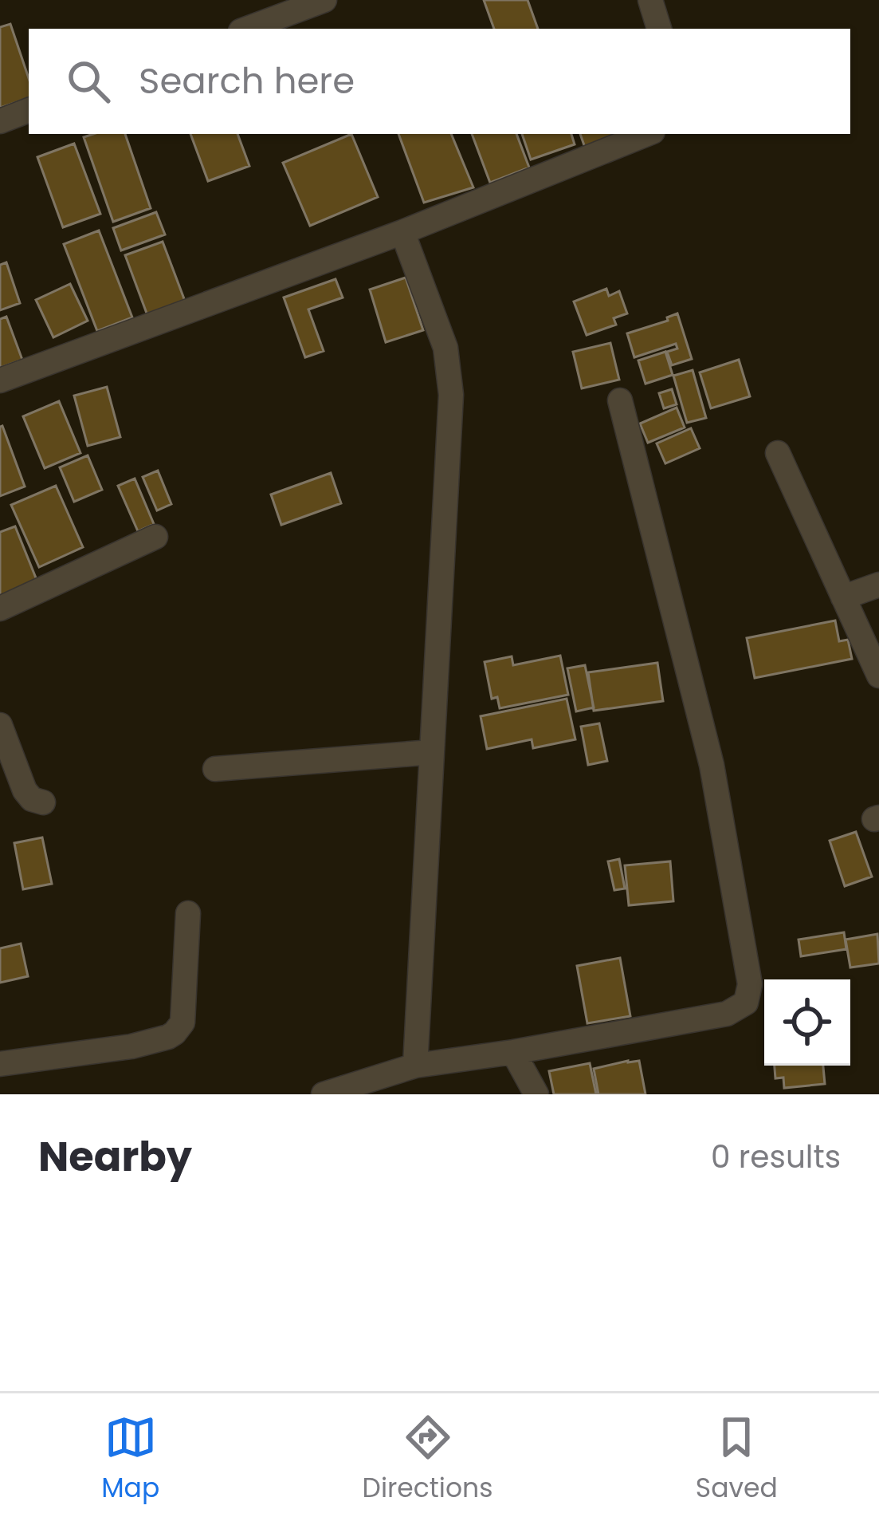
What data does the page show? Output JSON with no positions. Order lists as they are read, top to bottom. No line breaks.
{"page":{"search":"Search here","heading":["Nearby","0 results"],"nav":["Map","Directions","Saved"]}}
